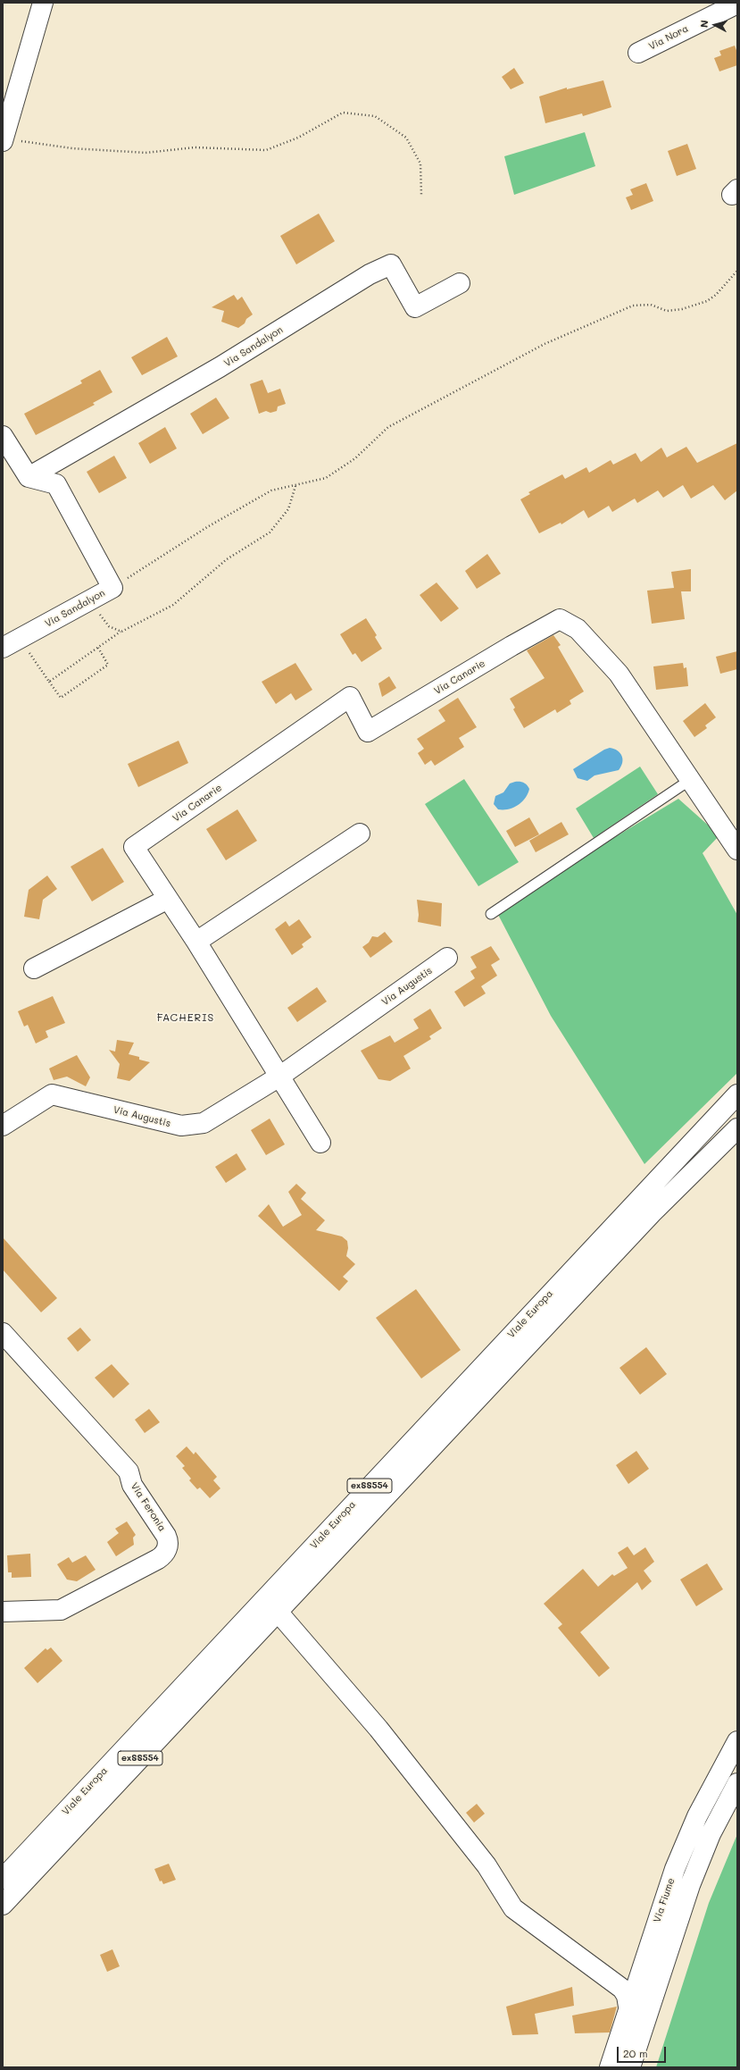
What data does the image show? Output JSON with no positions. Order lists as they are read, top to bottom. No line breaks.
{"streets":{"street":["Via Nora","Via Sandalyon","Via Canarie","Via Augustis","Viale Europa","exSS554","Via Feronia","Via Fiume"]},"districts":["FACHERIS"],"scale_bar":"20 m","north":"left"}
